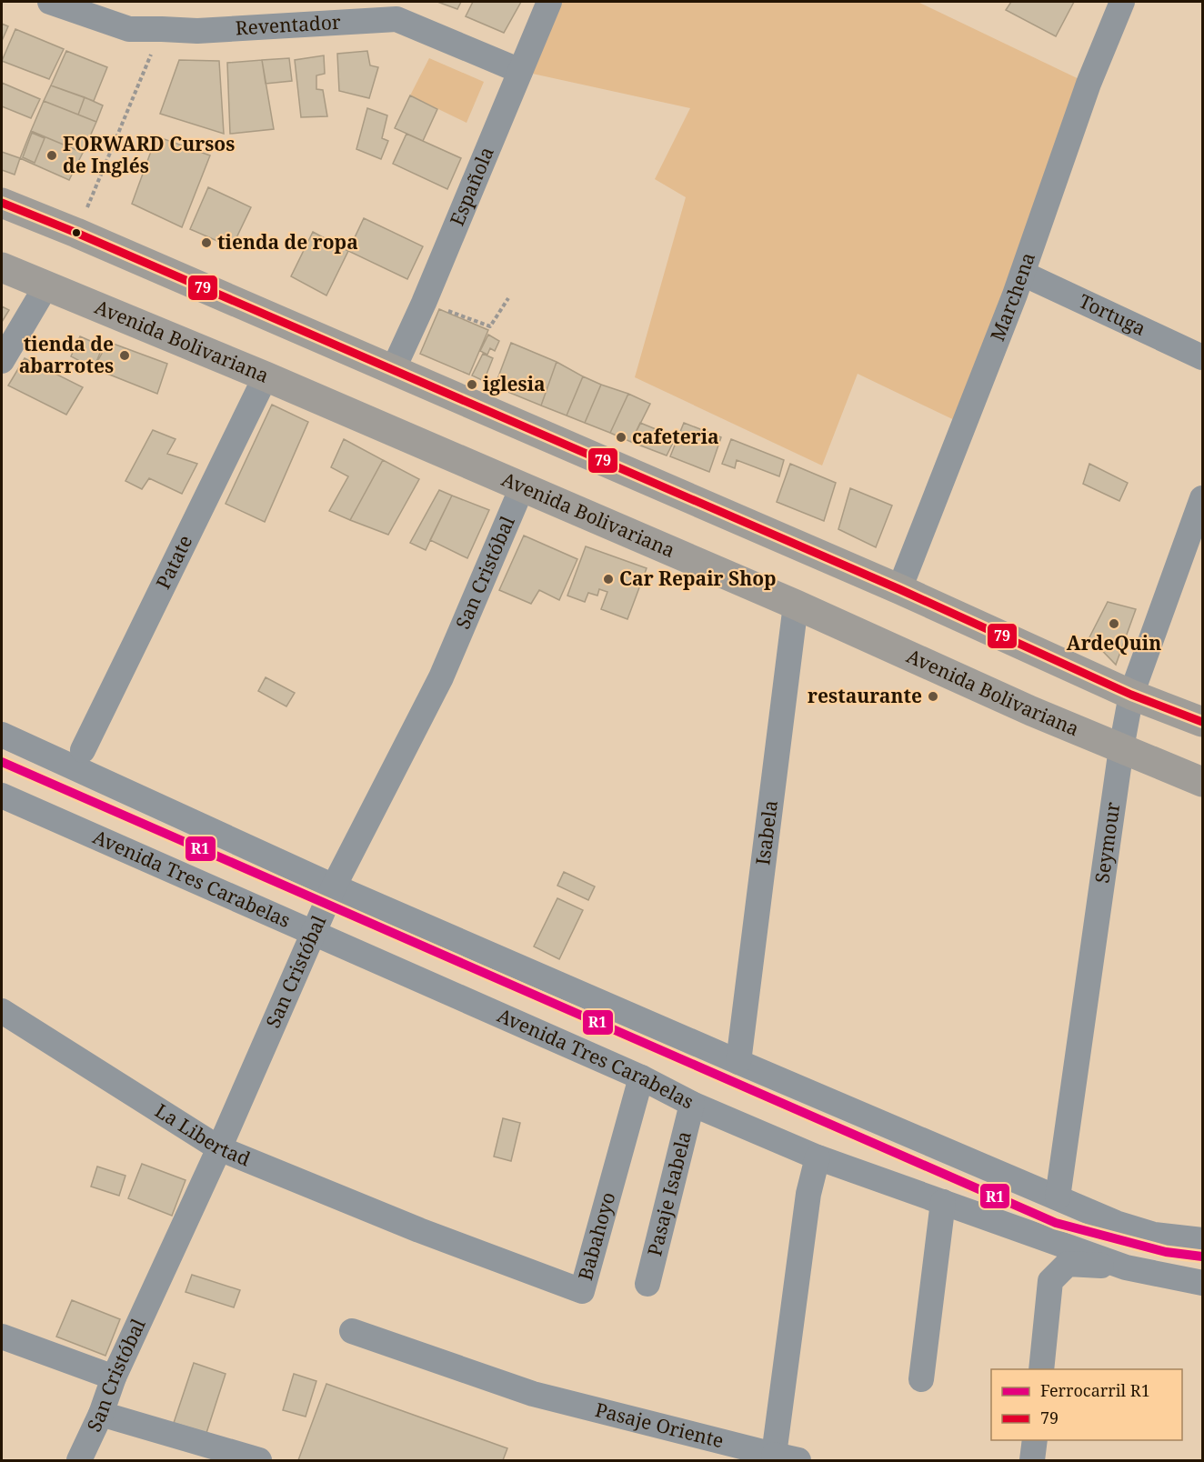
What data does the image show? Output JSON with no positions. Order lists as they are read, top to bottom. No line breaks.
{"streets":{"main road":["Avenida Bolivariana"],"street":["Reventador","Española","Marchena","Tortuga","Patate","San Cristóbal","Isabela","Seymour","Avenida Tres Carabelas","La Libertad","Pasaje Isabela","Babahoyo","Pasaje Oriente"]},"crossings":[["Reventador","Española"],["Marchena","Tortuga"],["Avenida Bolivariana","Patate"],["Avenida Bolivariana","San Cristóbal"],["Avenida Bolivariana","Isabela"],["Avenida Bolivariana","Seymour"],["San Cristóbal","Avenida Tres Carabelas"],["San Cristóbal","La Libertad"],["Avenida Tres Carabelas","Pasaje Isabela"],["Avenida Tres Carabelas","Babahoyo"],["Avenida Tres Carabelas","Pasaje Oriente"],["La Libertad","Babahoyo"]],"places":["FORWARD Cursos de Inglés","tienda de ropa","tienda de abarrotes","iglesia","cafeteria","Car Repair Shop","ArdeQuin","restaurante"],"lines":["transit line 79","rail line R1"],"legend":["Ferrocarril R1","79"]}
